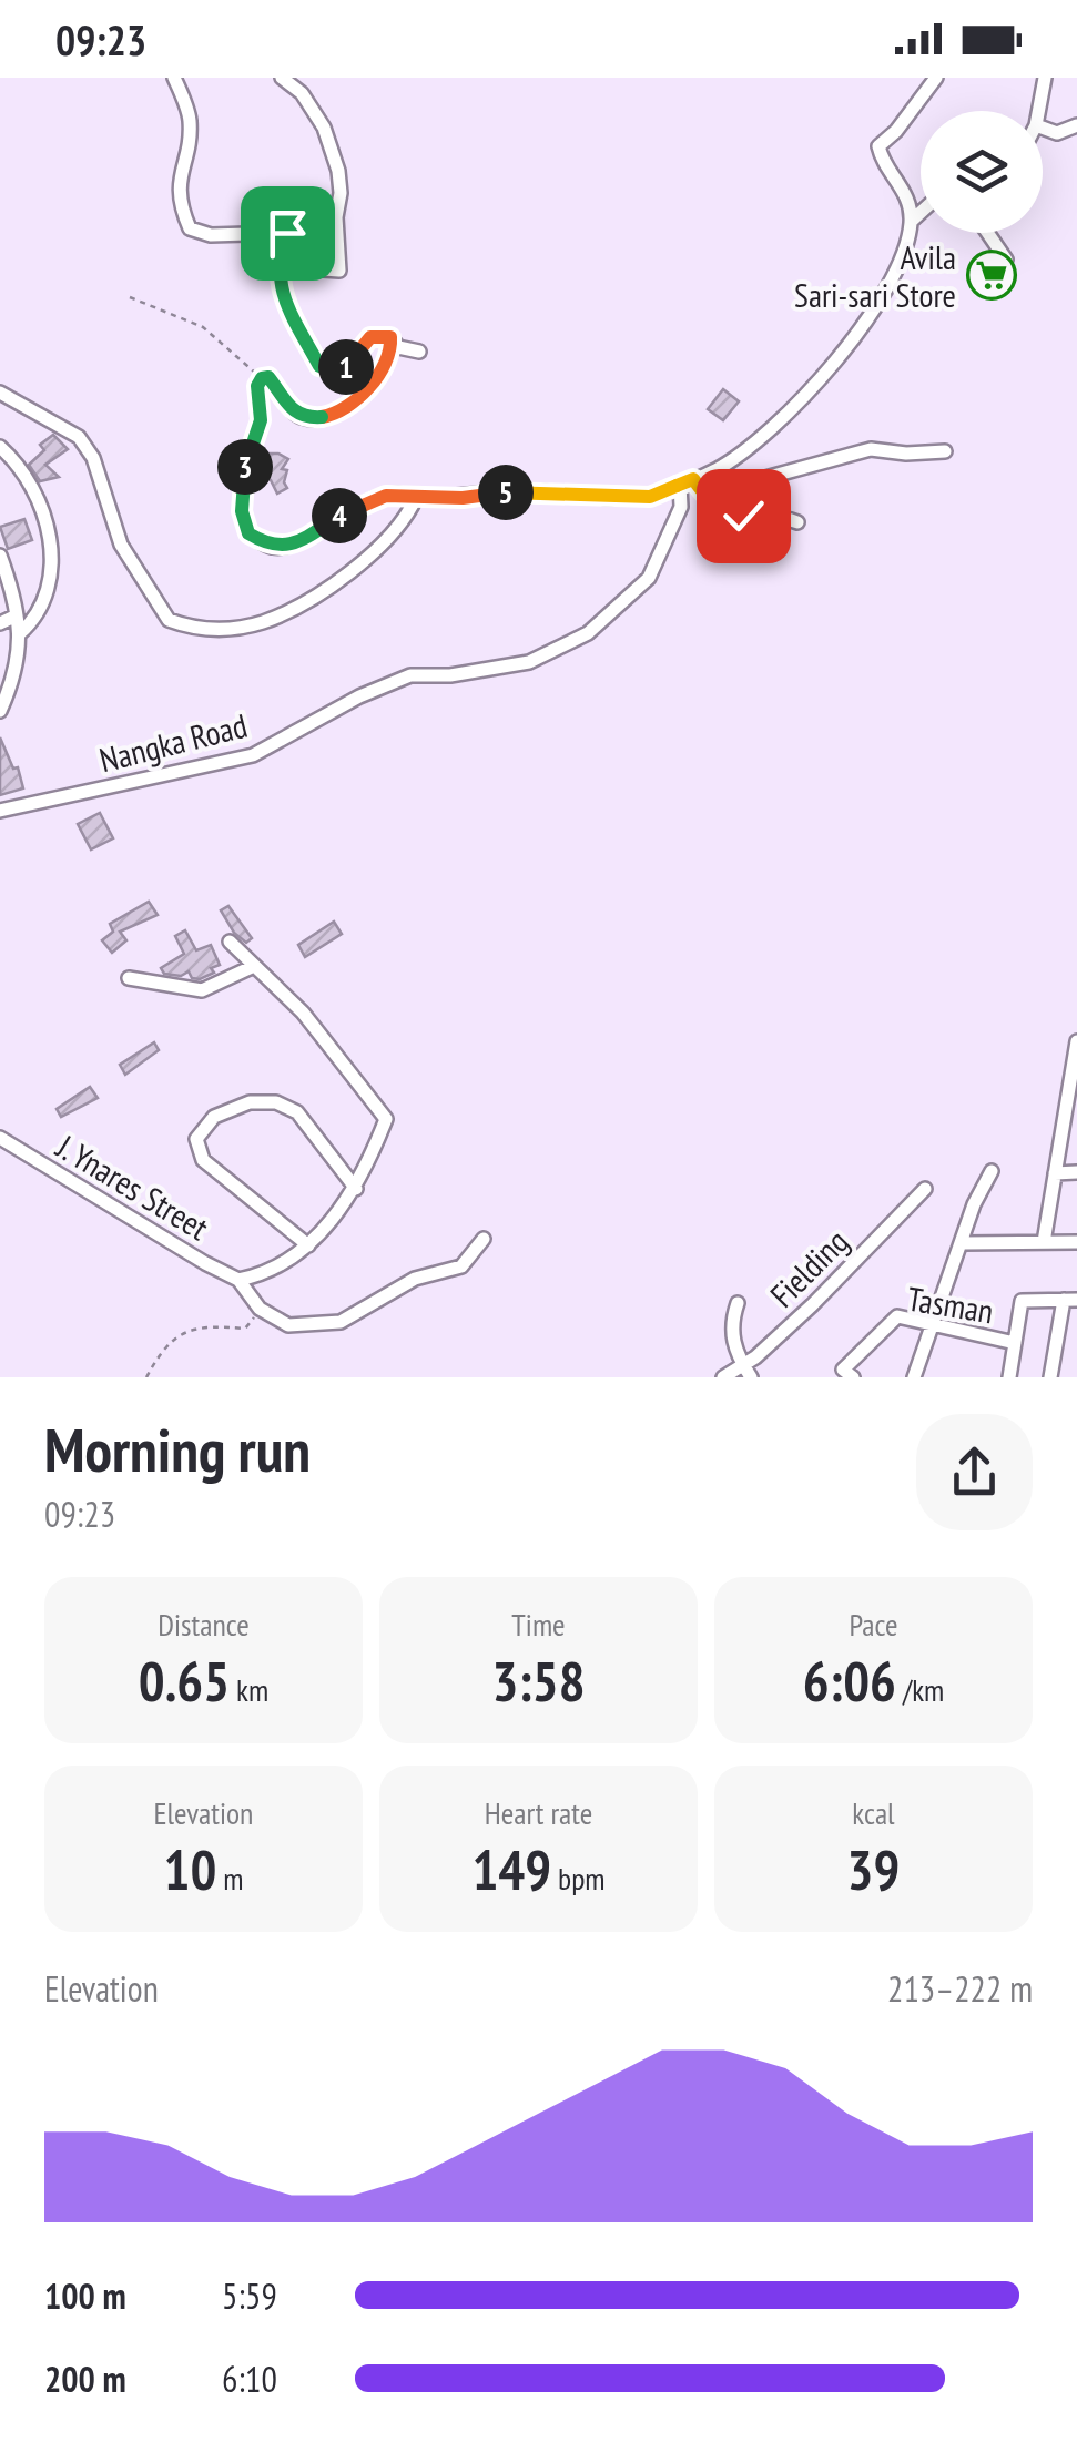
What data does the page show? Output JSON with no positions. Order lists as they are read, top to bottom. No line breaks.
{"streets":{"street":["Nangka Road","J. Ynares Street","Fielding","Tasman"]},"places":{"supermarket":["Avila Sari-sari Store"]},"page":{"status":"09:23","pins":["1","3","5","4"],"heading":["Morning run","09:23"],"stats":[["Distance","0.65 km"],["Time","3:58"],["Pace","6:06 /km"],["Elevation","10 m"],["Heart rate","149 bpm"],["kcal","39"]],"chart":["Elevation","213–222 m"],"list":[{"name":"100 m","note":"5:59"},{"name":"200 m","note":"6:10"}]}}
